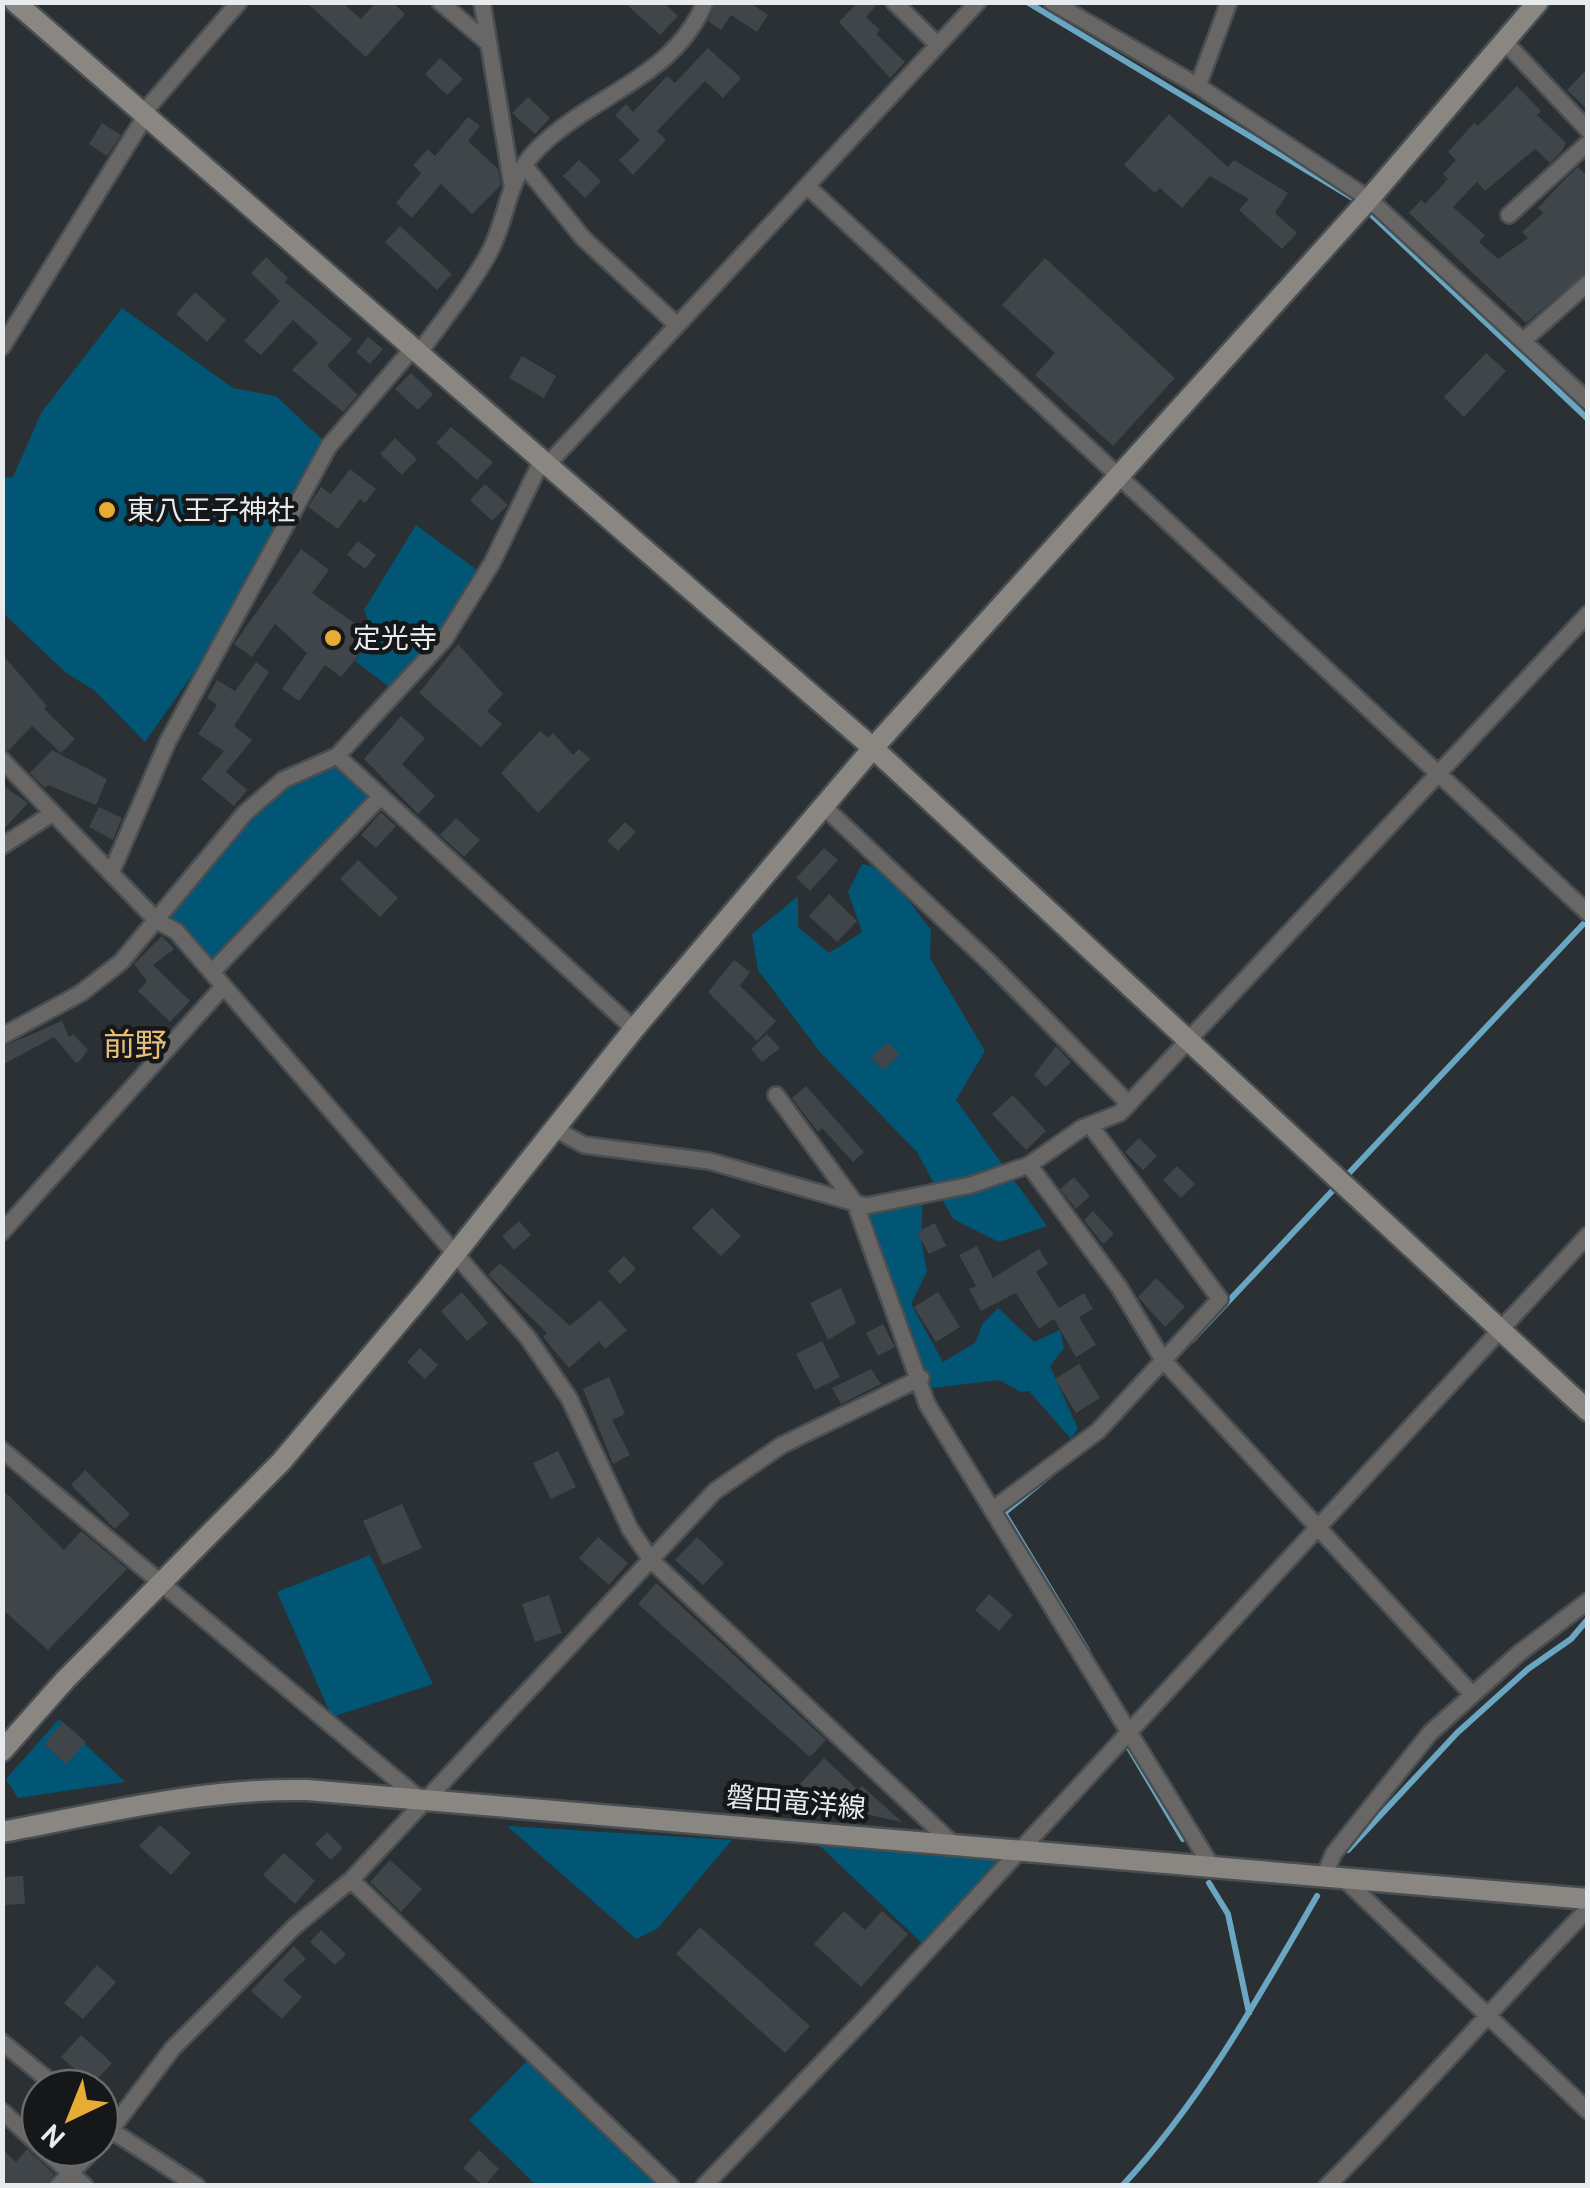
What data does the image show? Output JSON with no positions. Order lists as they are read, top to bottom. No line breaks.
{"streets":{"street":["磐田竜洋線"]},"districts":["前野"],"places":["東八王子神社","定光寺"],"north":"bottom left"}
